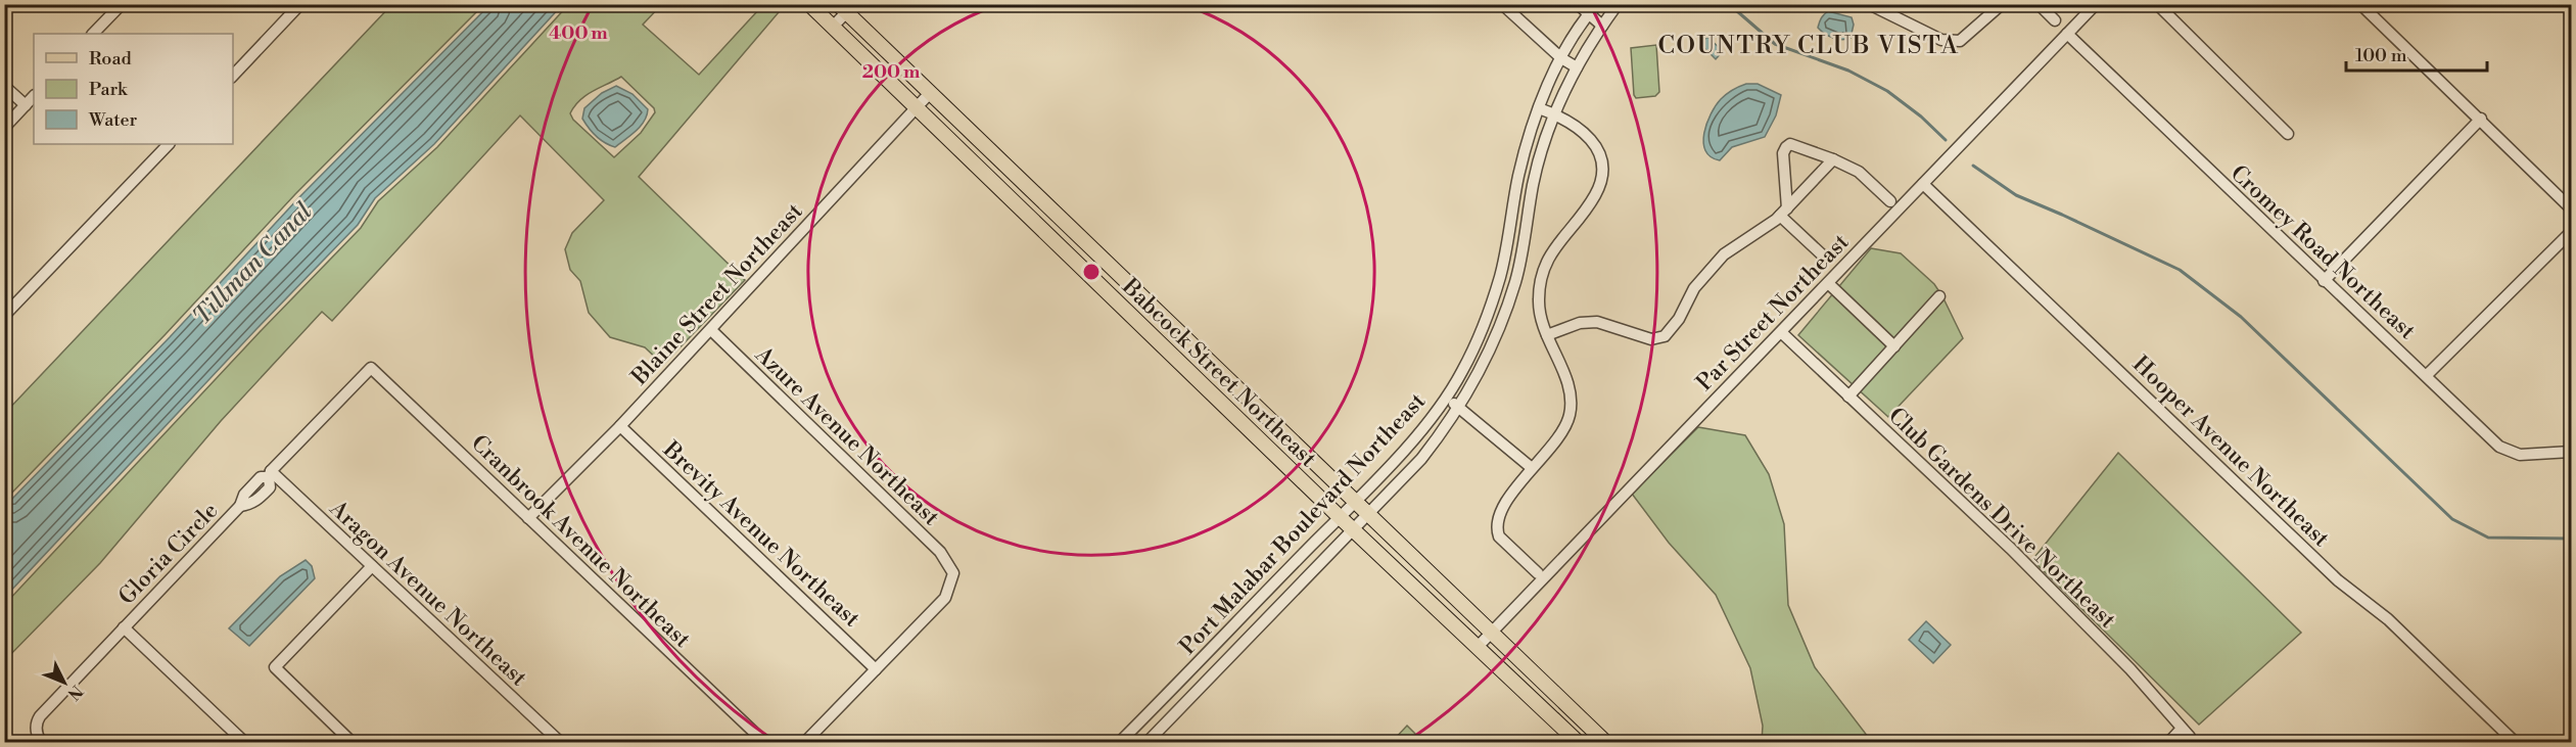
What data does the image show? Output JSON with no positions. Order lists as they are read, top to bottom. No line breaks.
{"streets":{"main road":["Babcock Street Northeast"],"street":["Cromey Road Northeast","Blaine Street Northeast","Par Street Northeast","Azure Avenue Northeast","Hooper Avenue Northeast","Club Gardens Drive Northeast","Port Malabar Boulevard Northeast","Brevity Avenue Northeast","Cranbrook Avenue Northeast","Gloria Circle","Aragon Avenue Northeast"]},"crossings":[["Cromey Road Northeast","Par Street Northeast"],["Blaine Street Northeast","Babcock Street Northeast"],["Blaine Street Northeast","Azure Avenue Northeast"],["Blaine Street Northeast","Brevity Avenue Northeast"],["Blaine Street Northeast","Cranbrook Avenue Northeast"],["Par Street Northeast","Babcock Street Northeast"],["Par Street Northeast","Hooper Avenue Northeast"],["Par Street Northeast","Club Gardens Drive Northeast"],["Babcock Street Northeast","Port Malabar Boulevard Northeast"],["Azure Avenue Northeast","Brevity Avenue Northeast"],["Cranbrook Avenue Northeast","Gloria Circle"],["Cranbrook Avenue Northeast","Aragon Avenue Northeast"],["Gloria Circle","Aragon Avenue Northeast"]],"districts":["COUNTRY CLUB VISTA"],"water":["Tillman Canal"],"legend":["Road","Park","Water"],"scale_bar":"100 m","north":"bottom right","rings":["400 m","200 m"]}
